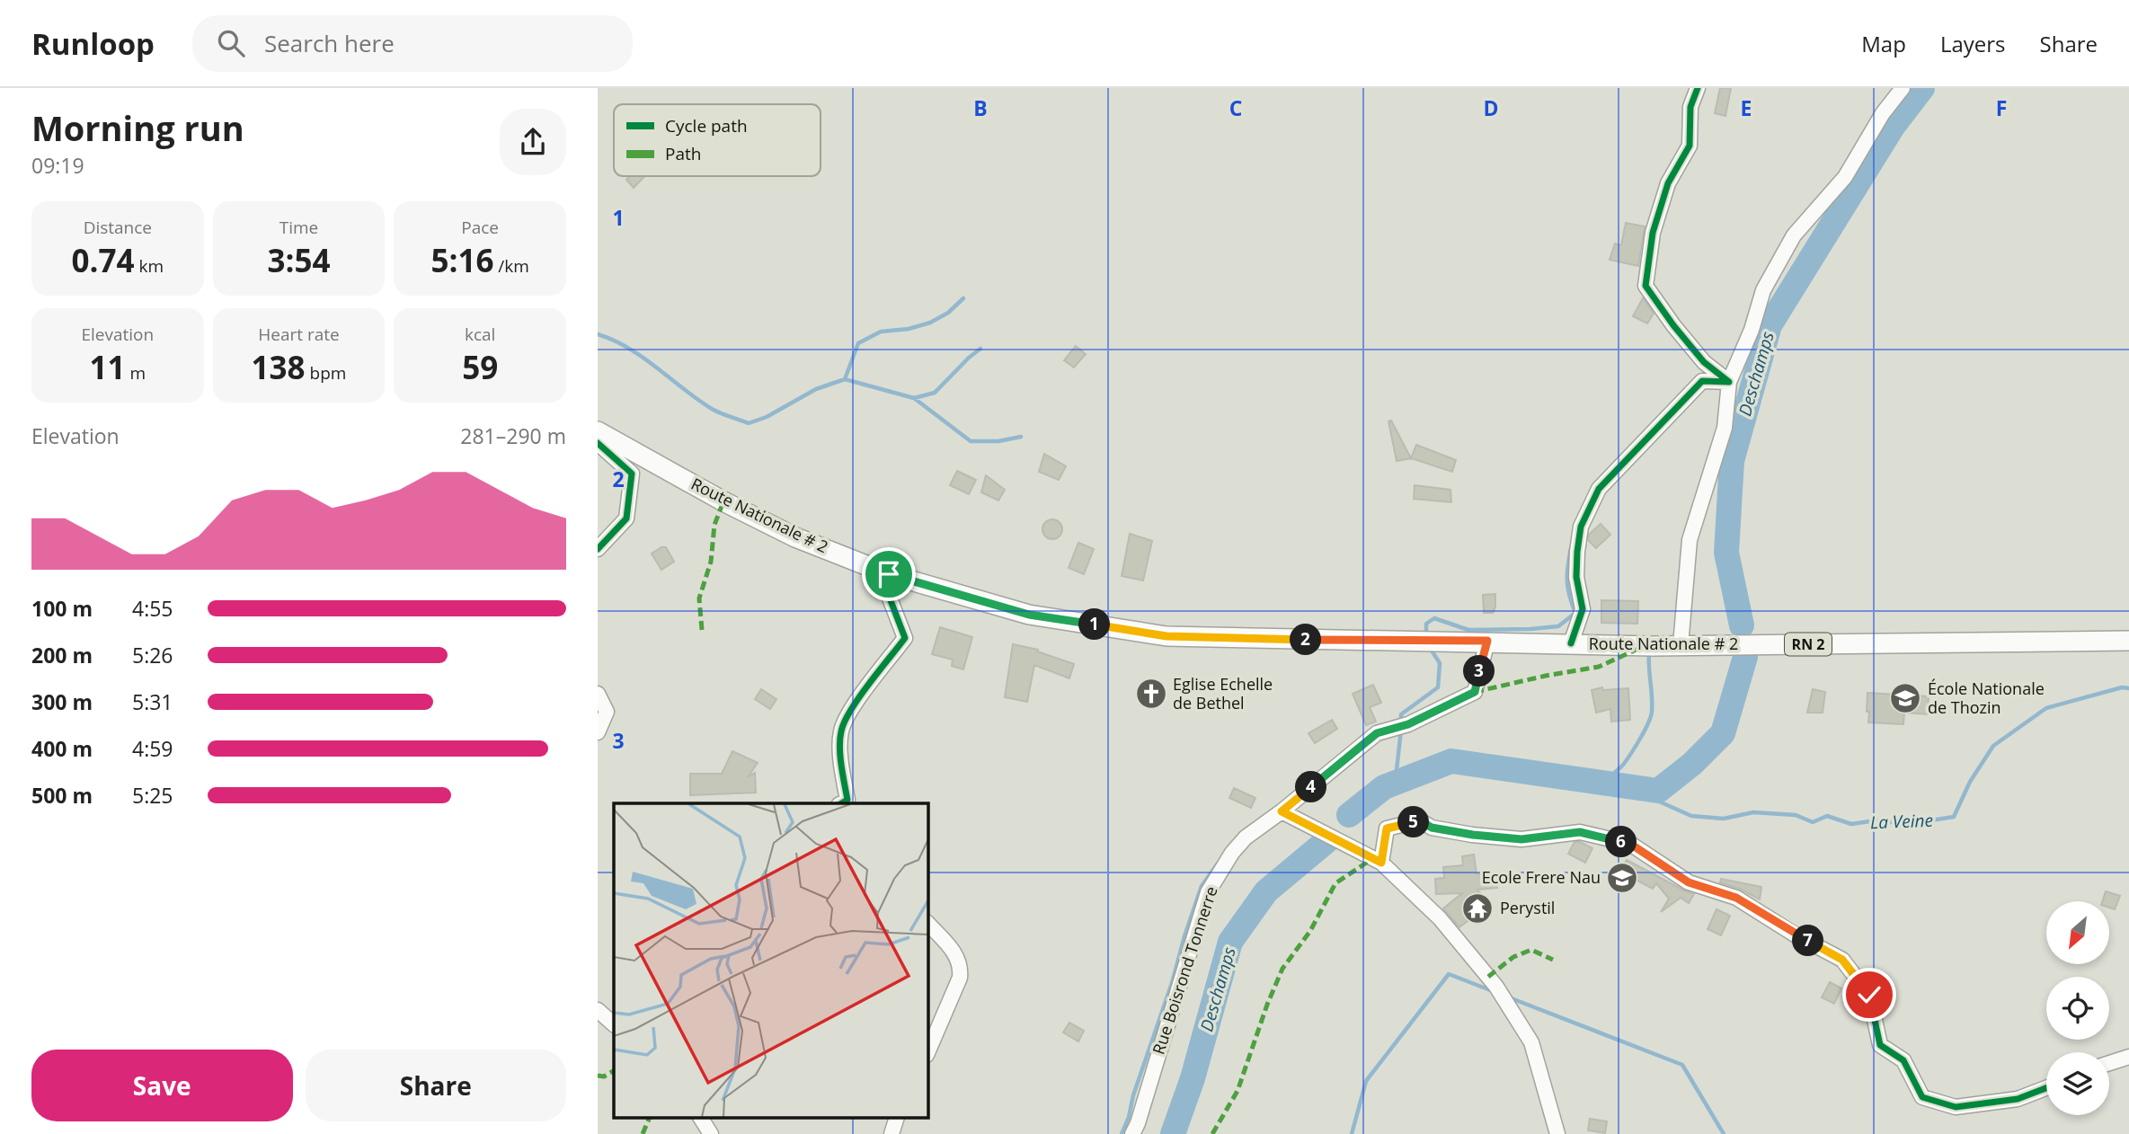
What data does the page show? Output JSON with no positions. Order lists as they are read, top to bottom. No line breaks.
{"streets":{"main road":["Route Nationale # 2","RN 2"],"street":["Rue Boisrond Tonnerre"]},"crossings":[["Route Nationale # 2","Rue Boisrond Tonnerre"]],"water":["Deschamps","La Veine"],"places":{"church":["Eglise Echelle de Bethel"],"school or university":["École Nationale de Thozin","Ecole Frere Nau"],"temple":["Perystil"]},"legend":["Cycle path","Path"],"north":"bottom left","page":{"header":"Runloop","search":"Search here","nav":["Map","Layers","Share"],"heading":["Morning run","09:19"],"stats":[["Distance","0.74 km"],["Time","3:54"],["Pace","5:16 /km"],["Elevation","11 m"],["Heart rate","138 bpm"],["kcal","59"]],"chart":["Elevation","281–290 m"],"list":[{"name":"100 m","note":"4:55"},{"name":"200 m","note":"5:26"},{"name":"300 m","note":"5:31"},{"name":"400 m","note":"4:59"},{"name":"500 m","note":"5:25"}],"pins":["1","2","3","4","5","6","7"],"buttons":["Save","Share"]},"grid":{"columns":["B","C","D","E","F"],"rows":["1","2","3"]}}
